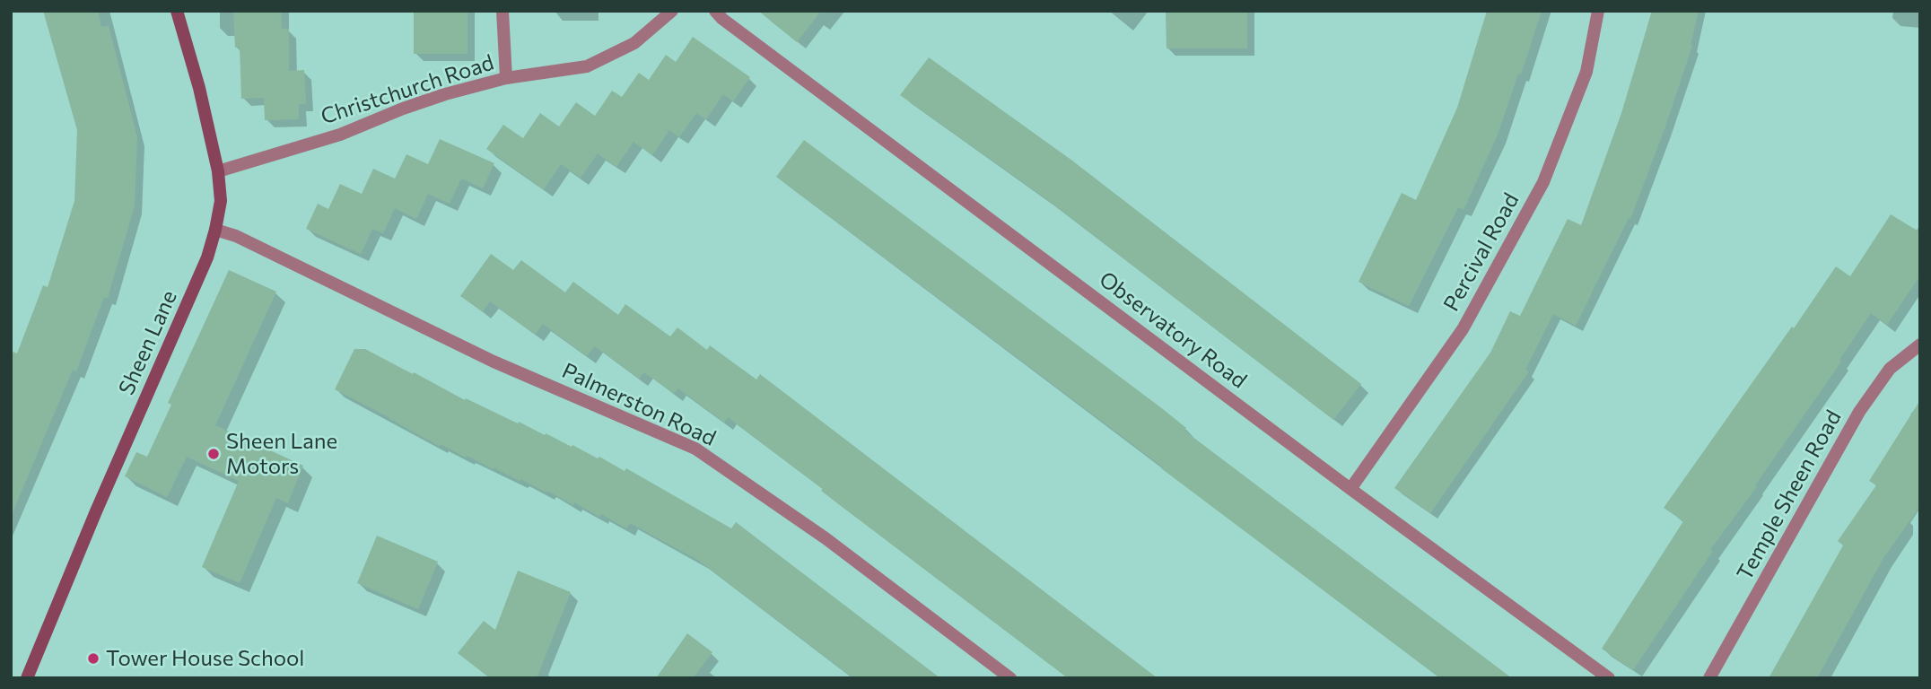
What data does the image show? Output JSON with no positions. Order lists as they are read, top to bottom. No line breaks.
{"streets":{"main road":["Sheen Lane"],"street":["Christchurch Road","Percival Road","Observatory Road","Palmerston Road","Temple Sheen Road"]},"crossings":[["Christchurch Road","Sheen Lane"],["Percival Road","Observatory Road"],["Sheen Lane","Palmerston Road"]],"places":["Sheen Lane Motors","Tower House School"]}
